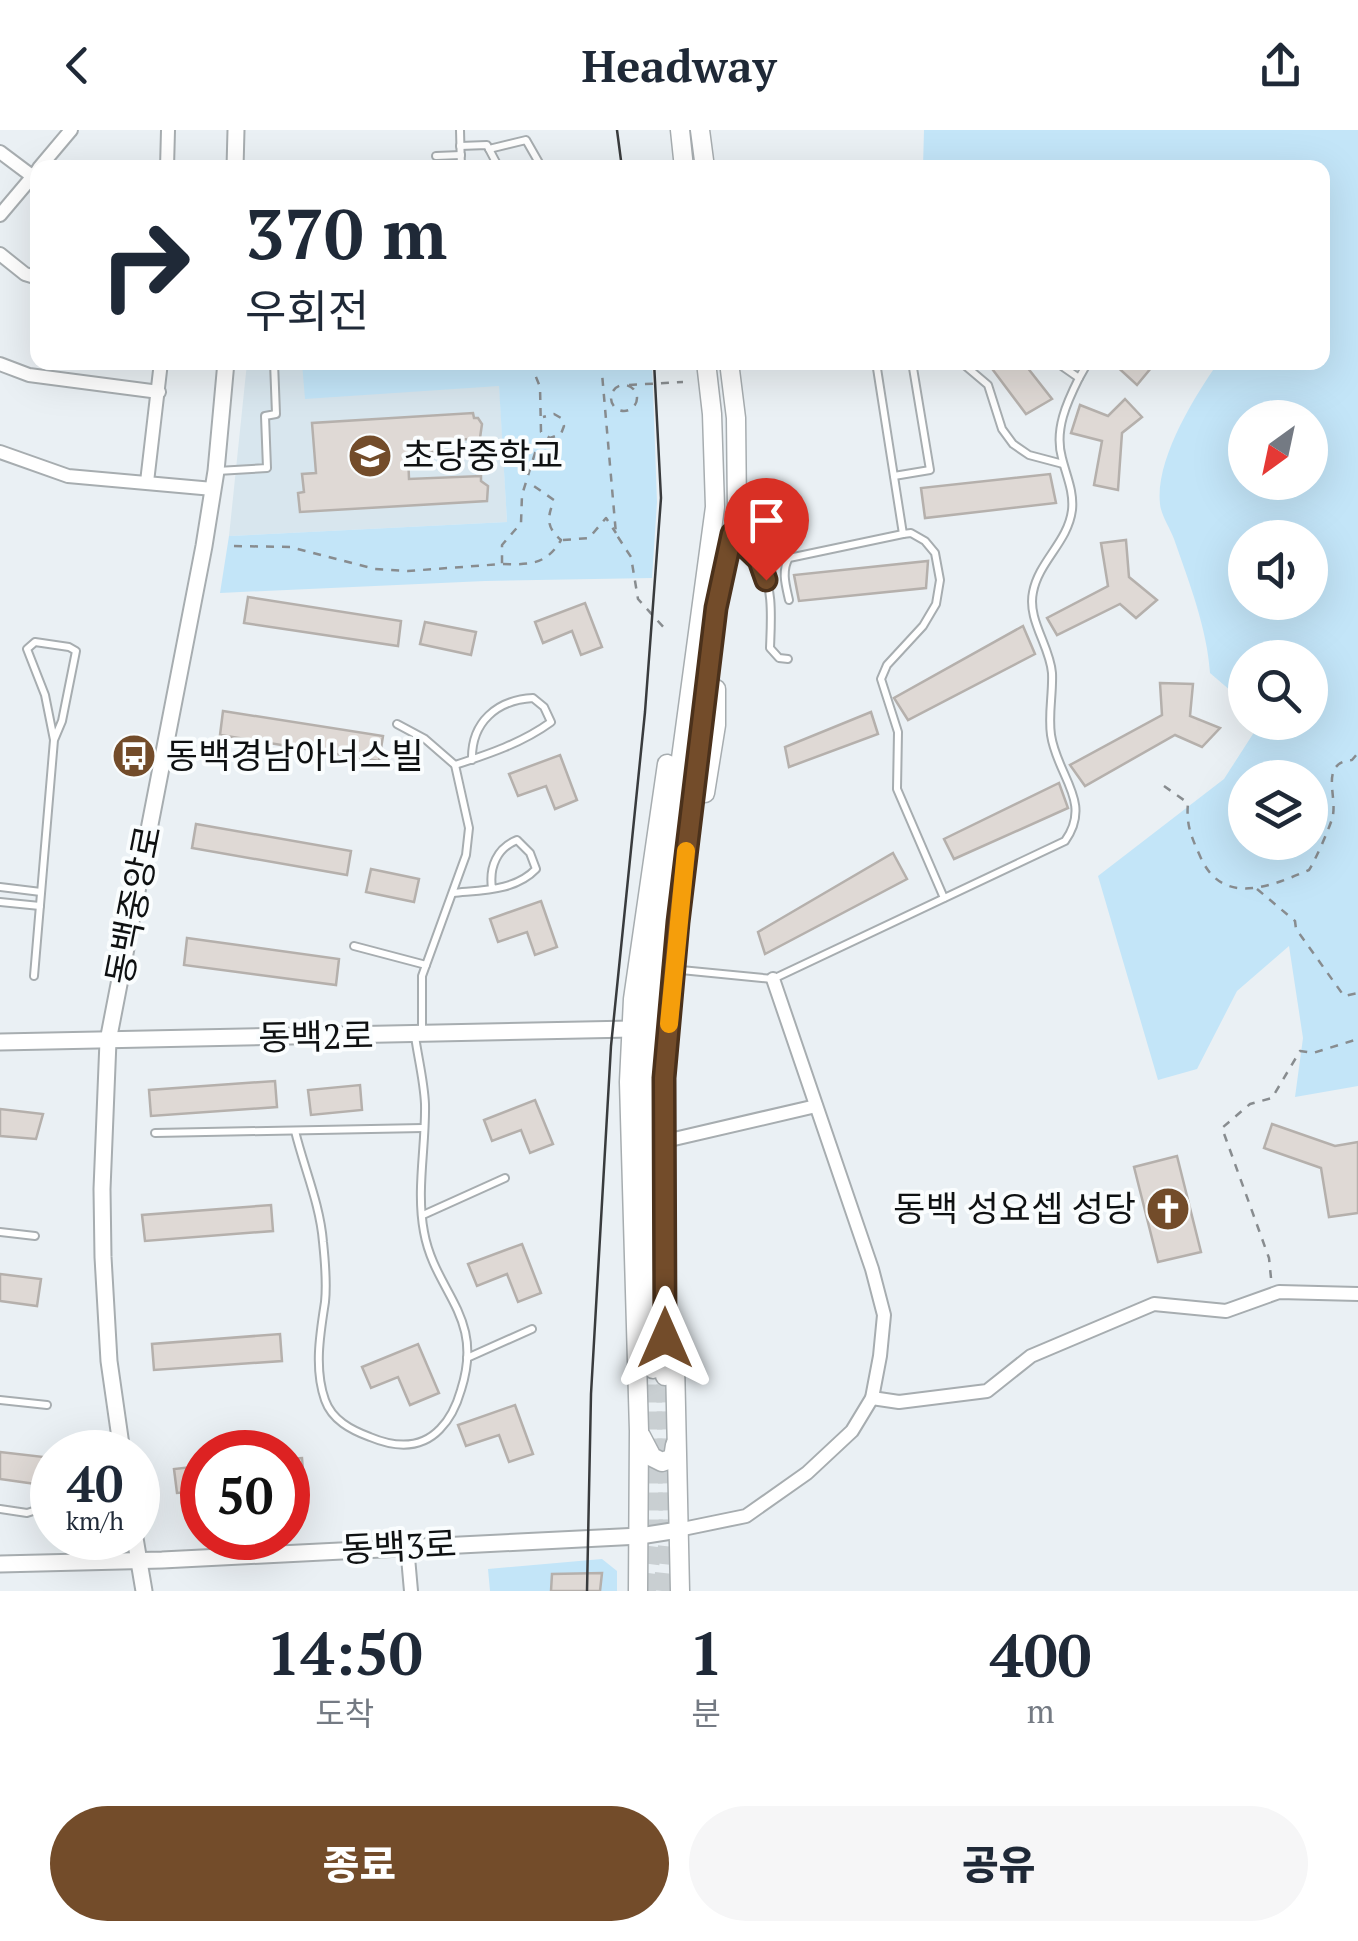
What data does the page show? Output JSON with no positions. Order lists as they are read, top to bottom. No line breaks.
{"streets":{"street":["동백중앙로","동백2로","동백3로"]},"crossings":[["동백중앙로","동백2로"]],"places":{"school or university":["초당중학교"],"bus stop":["동백경남아너스빌"],"church":["동백 성요셉 성당"]},"north":"bottom left","page":{"header":"Headway","turn":["370 m","우회전"],"speed":"40 km/h","limit":"50","eta":["14:50","도착","1","분","400","m"],"buttons":["종료","공유"]}}
